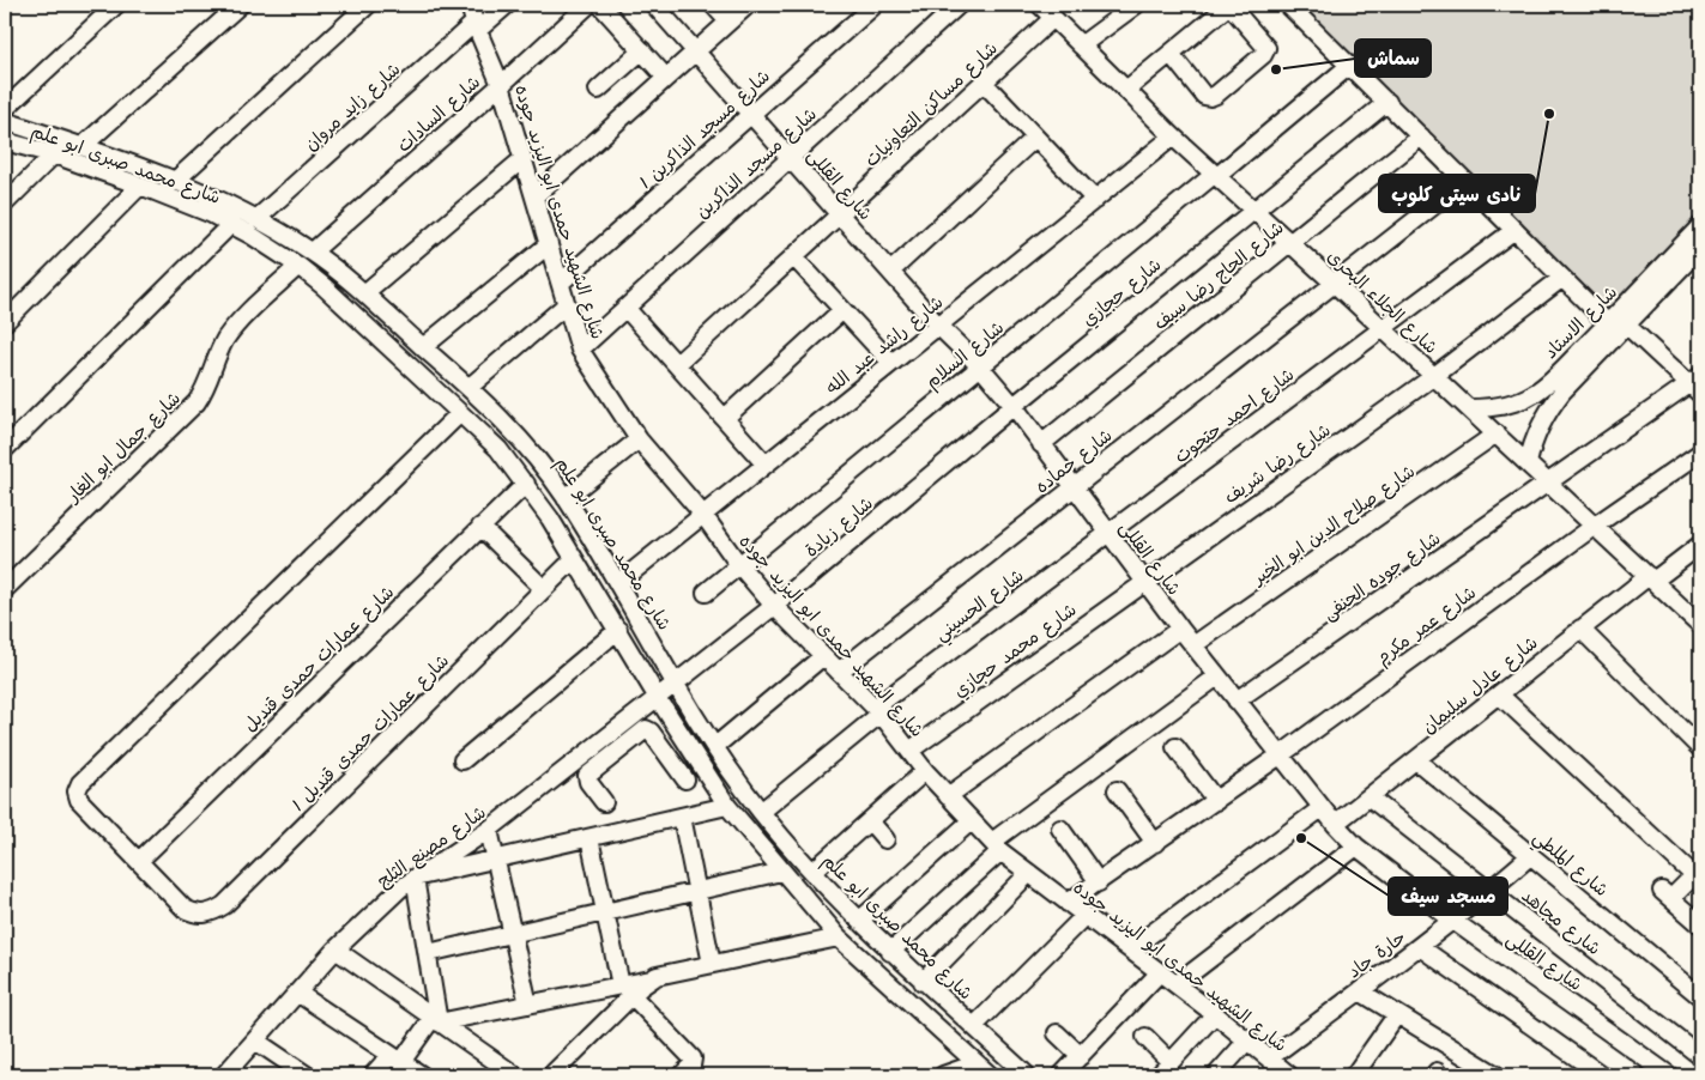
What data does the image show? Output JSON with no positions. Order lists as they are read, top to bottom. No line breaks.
{"streets":{"street":["شارع مساكن التعاونيات","شارع زايد مروان","شارع السادات","شارع مسجد الذاكرين 1","شارع مسجد الذاكرين","شارع محمد صبرى ابو علم","شارع القللى","شارع الشهيد حمدى ابو اليزيد جوده","شارع الحاج رضا سيف","شارع حجازي","شارع الجلاء البحرى","شارع الاستاد","شارع راشد عبد الله","شارع السلام","شارع احمد حتحوت","شارع جمال ابو الغار","شارع حماده","شارع رضا شريف","شارع صلاح الدين ابو الخير","شارع زيادة","شارع جوده الحنفى","شارع الحسيني","شارع عمر مكرم","شارع محمد حجازي","شارع عمارات حمدى قنديل","شارع عادل سليمان","شارع عمارات حمدى قنديل 1","شارع مصنع الثلج","شارع الملطي","شارع مجاهد","حارة جاد"]},"crossings":[["شارع مساكن التعاونيات","شارع القللى"],["شارع مساكن التعاونيات","شارع الجلاء البحرى"],["شارع زايد مروان","شارع محمد صبرى ابو علم"],["شارع زايد مروان","شارع الشهيد حمدى ابو اليزيد جوده"],["شارع السادات","شارع محمد صبرى ابو علم"],["شارع السادات","شارع الشهيد حمدى ابو اليزيد جوده"],["شارع مسجد الذاكرين 1","شارع القللى"],["شارع مسجد الذاكرين 1","شارع الشهيد حمدى ابو اليزيد جوده"],["شارع مسجد الذاكرين","شارع القللى"],["شارع مسجد الذاكرين","شارع الشهيد حمدى ابو اليزيد جوده"],["شارع محمد صبرى ابو علم","شارع راشد عبد الله"],["شارع محمد صبرى ابو علم","شارع جمال ابو الغار"],["شارع محمد صبرى ابو علم","شارع زيادة"],["شارع محمد صبرى ابو علم","شارع الحسيني"],["شارع محمد صبرى ابو علم","شارع عمارات حمدى قنديل"],["شارع محمد صبرى ابو علم","شارع عمارات حمدى قنديل 1"],["شارع محمد صبرى ابو علم","شارع مصنع الثلج"],["شارع القللى","شارع الحاج رضا سيف"],["شارع القللى","شارع حجازي"],["شارع القللى","شارع راشد عبد الله"],["شارع القللى","شارع السلام"],["شارع القللى","شارع احمد حتحوت"],["شارع القللى","شارع حماده"],["شارع القللى","شارع رضا شريف"],["شارع القللى","شارع صلاح الدين ابو الخير"],["شارع القللى","شارع زيادة"],["شارع القللى","شارع جوده الحنفى"],["شارع القللى","شارع الحسيني"],["شارع القللى","شارع عمر مكرم"],["شارع القللى","شارع محمد حجازي"],["شارع القللى","شارع عادل سليمان"],["شارع القللى","حارة جاد"],["شارع الشهيد حمدى ابو اليزيد جوده","شارع راشد عبد الله"],["شارع الشهيد حمدى ابو اليزيد جوده","شارع السلام"],["شارع الشهيد حمدى ابو اليزيد جوده","شارع حماده"],["شارع الشهيد حمدى ابو اليزيد جوده","شارع زيادة"],["شارع الشهيد حمدى ابو اليزيد جوده","شارع الحسيني"],["شارع الشهيد حمدى ابو اليزيد جوده","شارع عمر مكرم"],["شارع الشهيد حمدى ابو اليزيد جوده","شارع محمد حجازي"],["شارع الشهيد حمدى ابو اليزيد جوده","حارة جاد"],["شارع الحاج رضا سيف","شارع الجلاء البحرى"],["شارع حجازي","شارع الجلاء البحرى"],["شارع حجازي","شارع زيادة"],["شارع الجلاء البحرى","شارع الاستاد"],["شارع الجلاء البحرى","شارع راشد عبد الله"],["شارع الجلاء البحرى","شارع السلام"],["شارع الجلاء البحرى","شارع احمد حتحوت"],["شارع الجلاء البحرى","شارع حماده"],["شارع الجلاء البحرى","شارع رضا شريف"],["شارع الجلاء البحرى","شارع صلاح الدين ابو الخير"],["شارع الجلاء البحرى","شارع جوده الحنفى"],["شارع الجلاء البحرى","شارع عمر مكرم"],["شارع الجلاء البحرى","شارع عادل سليمان"],["شارع احمد حتحوت","شارع الحسيني"],["شارع رضا شريف","شارع محمد حجازي"],["شارع زيادة","شارع مصنع الثلج"],["شارع عمارات حمدى قنديل","شارع عمارات حمدى قنديل 1"],["شارع عادل سليمان","شارع الملطي"],["شارع عادل سليمان","شارع مجاهد"],["شارع الملطي","حارة جاد"],["شارع مجاهد","حارة جاد"]],"places":["سماش","نادى سيتى كلوب","مسجد سيف"]}
